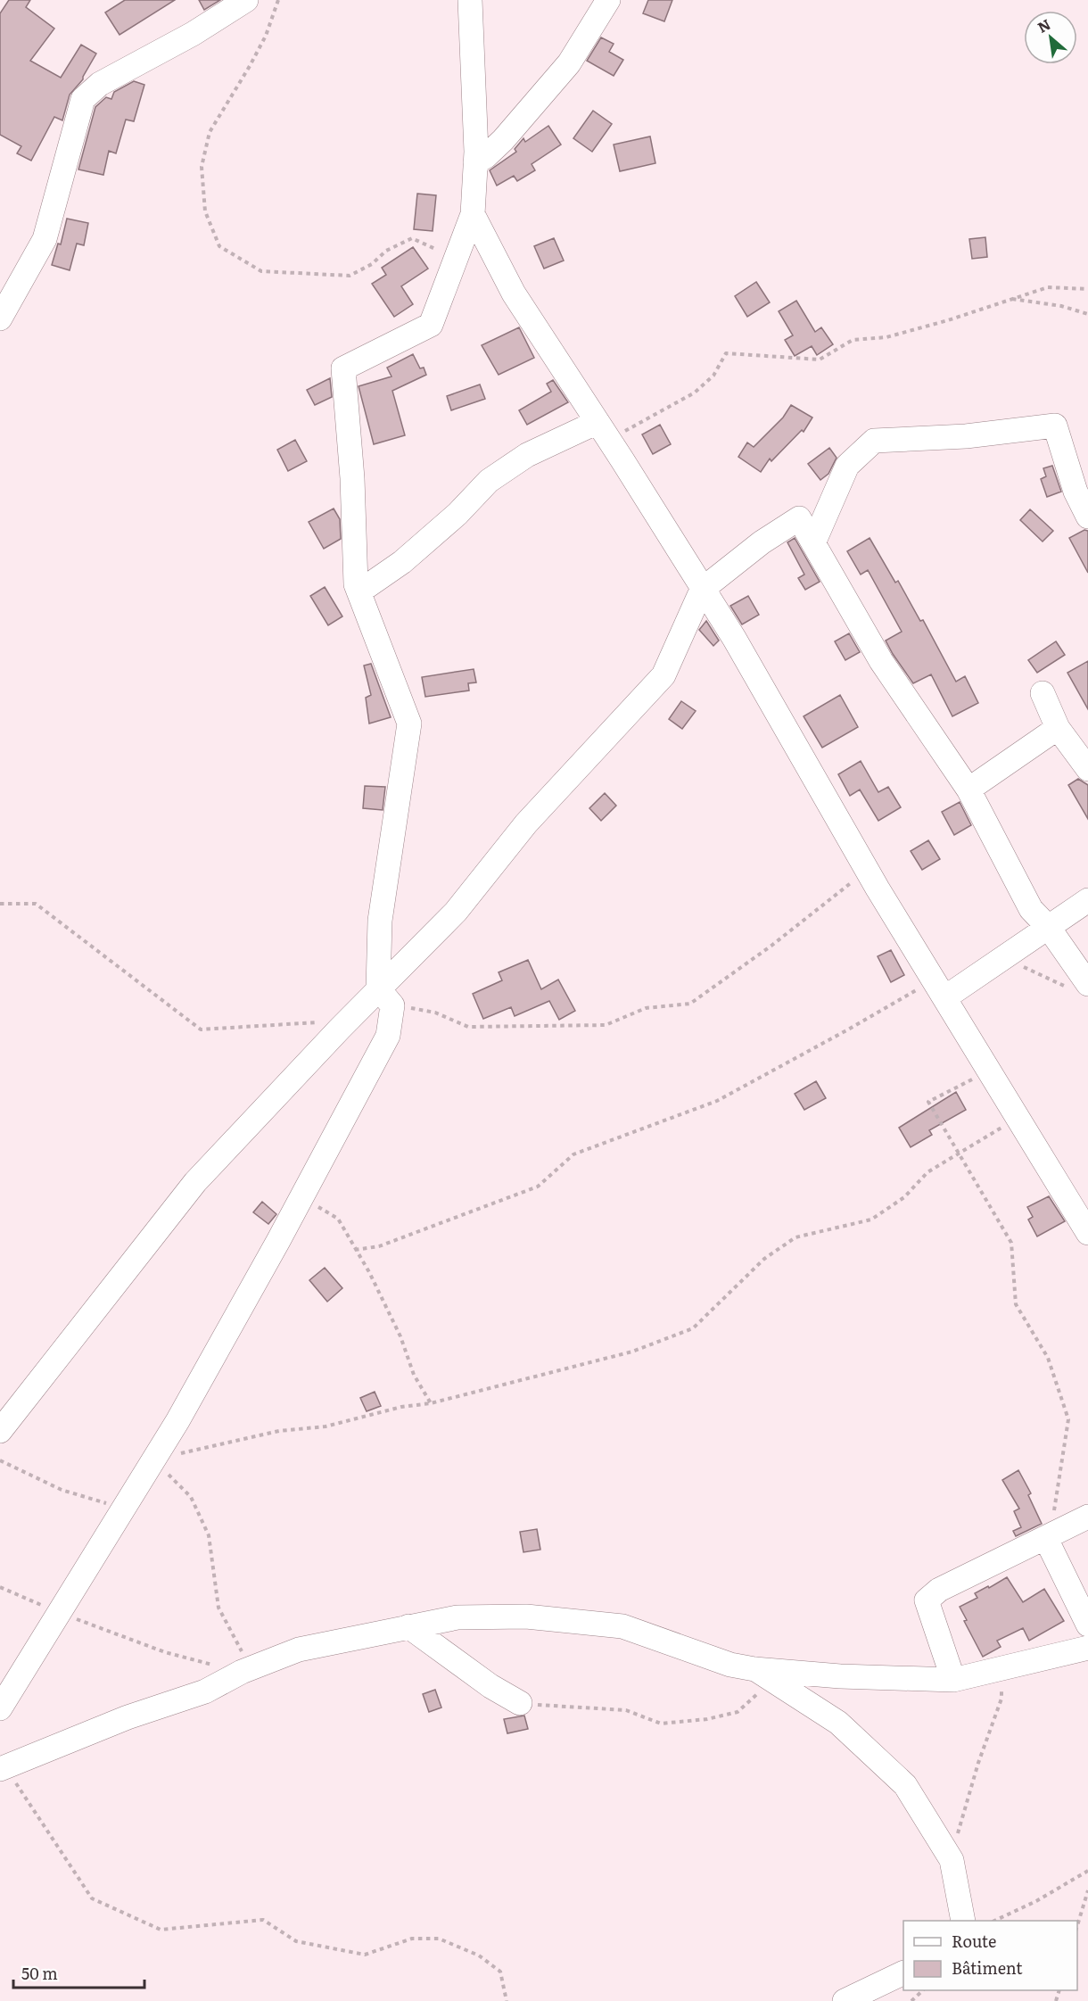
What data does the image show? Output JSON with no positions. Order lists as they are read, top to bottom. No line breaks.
{"legend":["Route","Bâtiment"],"scale_bar":"50 m","north":"top left"}
